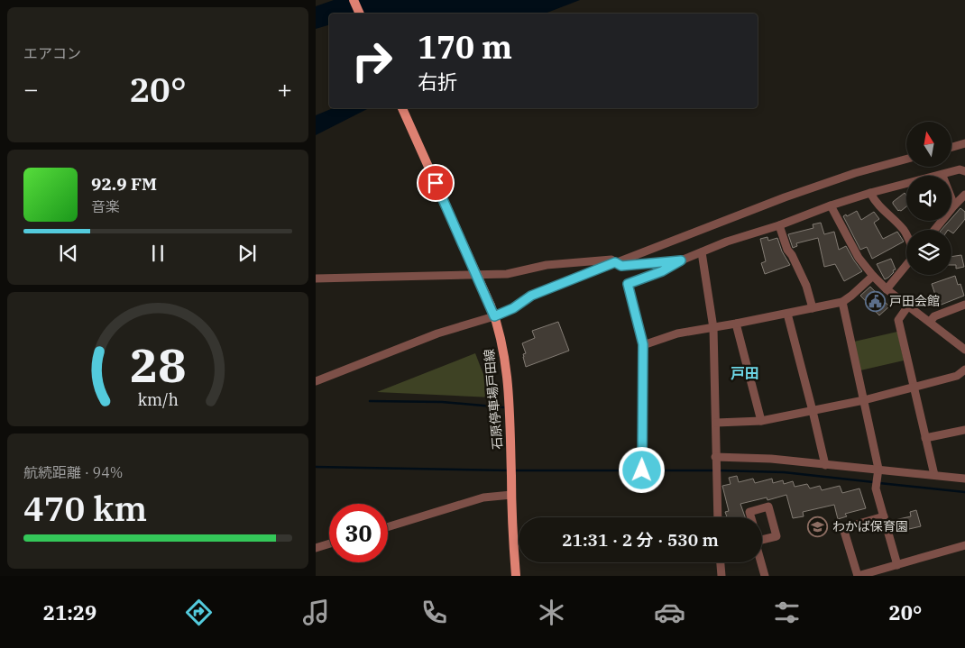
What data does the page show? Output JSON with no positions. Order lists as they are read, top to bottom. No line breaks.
{"streets":{"main road":["石原停車場戸田線"]},"districts":["戸田"],"places":{"public building":["戸田会館"],"school or university":["わかば保育園"]},"north":"top","page":{"tile":["エアコン",["航続距離 · 94%","470 km"]],"turn":["170 m","右折"],"heat":["−","20°","+"],"song":["92.9 FM","音楽"],"limit":"30","trip":"21:31 · 2 分 · 530 m","tabs":["21:29","20°"],"gauge":["28","km/h"]}}
